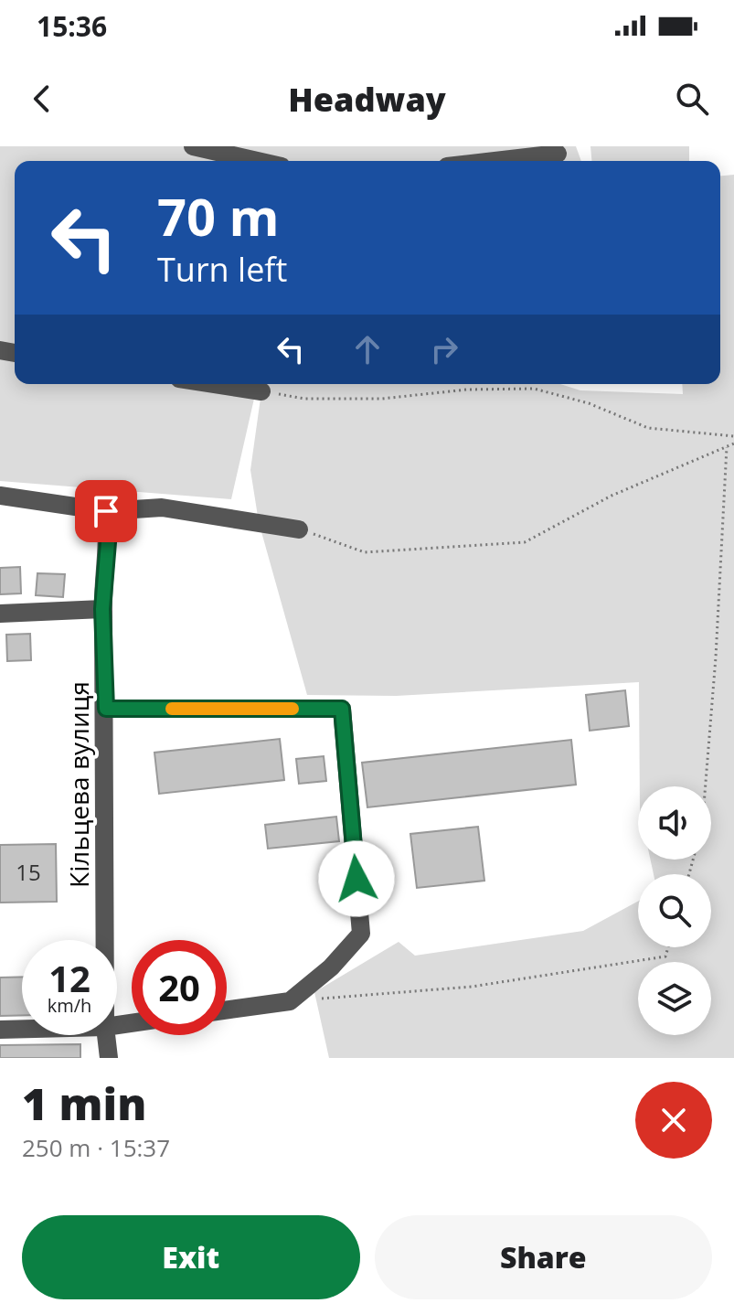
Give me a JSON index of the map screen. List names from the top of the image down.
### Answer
{
  "streets": {
    "street": ["Кільцева вулиця"]
  },
  "house_numbers": ["15"],
  "page": {
    "status": "15:36",
    "header": "Headway",
    "turn": ["70 m", "Turn left"],
    "speed": "12 km/h",
    "limit": "20",
    "heading": ["1 min", "250 m · 15:37"],
    "buttons": ["Exit", "Share"]
  }
}
